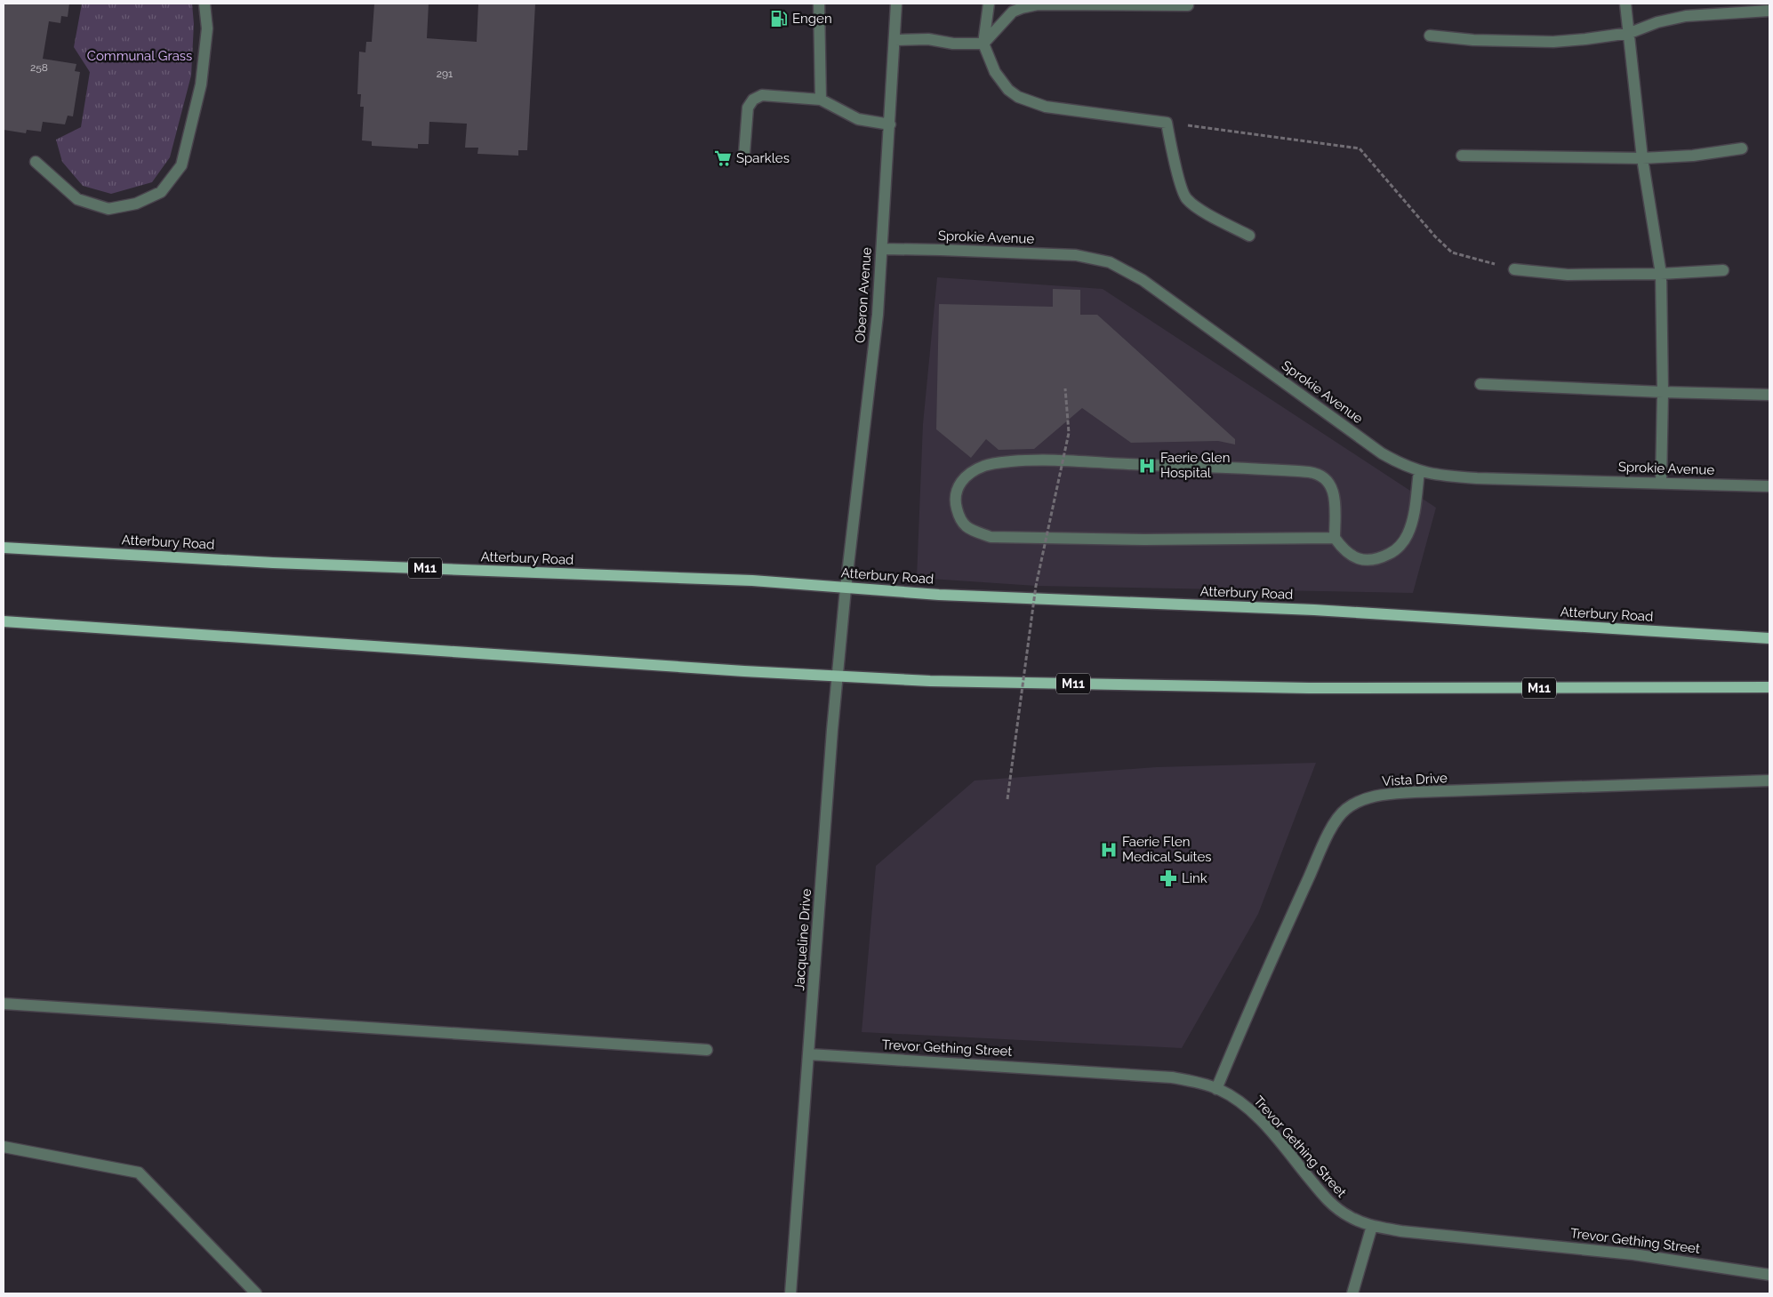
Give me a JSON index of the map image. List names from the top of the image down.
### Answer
{
  "streets": {
    "main road": ["Atterbury Road", "M11"],
    "street": [
      "Sprokie Avenue",
      "Oberon Avenue",
      "Vista Drive",
      "Jacqueline Drive",
      "Trevor Gething Street"
    ]
  },
  "crossings": [
    ["Sprokie Avenue", "Oberon Avenue"],
    ["Oberon Avenue", "Atterbury Road"],
    ["Oberon Avenue", "Jacqueline Drive"],
    ["Atterbury Road", "Jacqueline Drive"],
    ["M11", "Jacqueline Drive"],
    ["Vista Drive", "Trevor Gething Street"],
    ["Jacqueline Drive", "Trevor Gething Street"]
  ],
  "parks": ["Communal Grass"],
  "places": {
    "fuel station": ["Engen"],
    "supermarket": ["Sparkles"],
    "hospital": ["Faerie Glen Hospital", "Faerie Flen Medical Suites"],
    "pharmacy": ["Link"]
  },
  "house_numbers": ["258", "291"]
}
